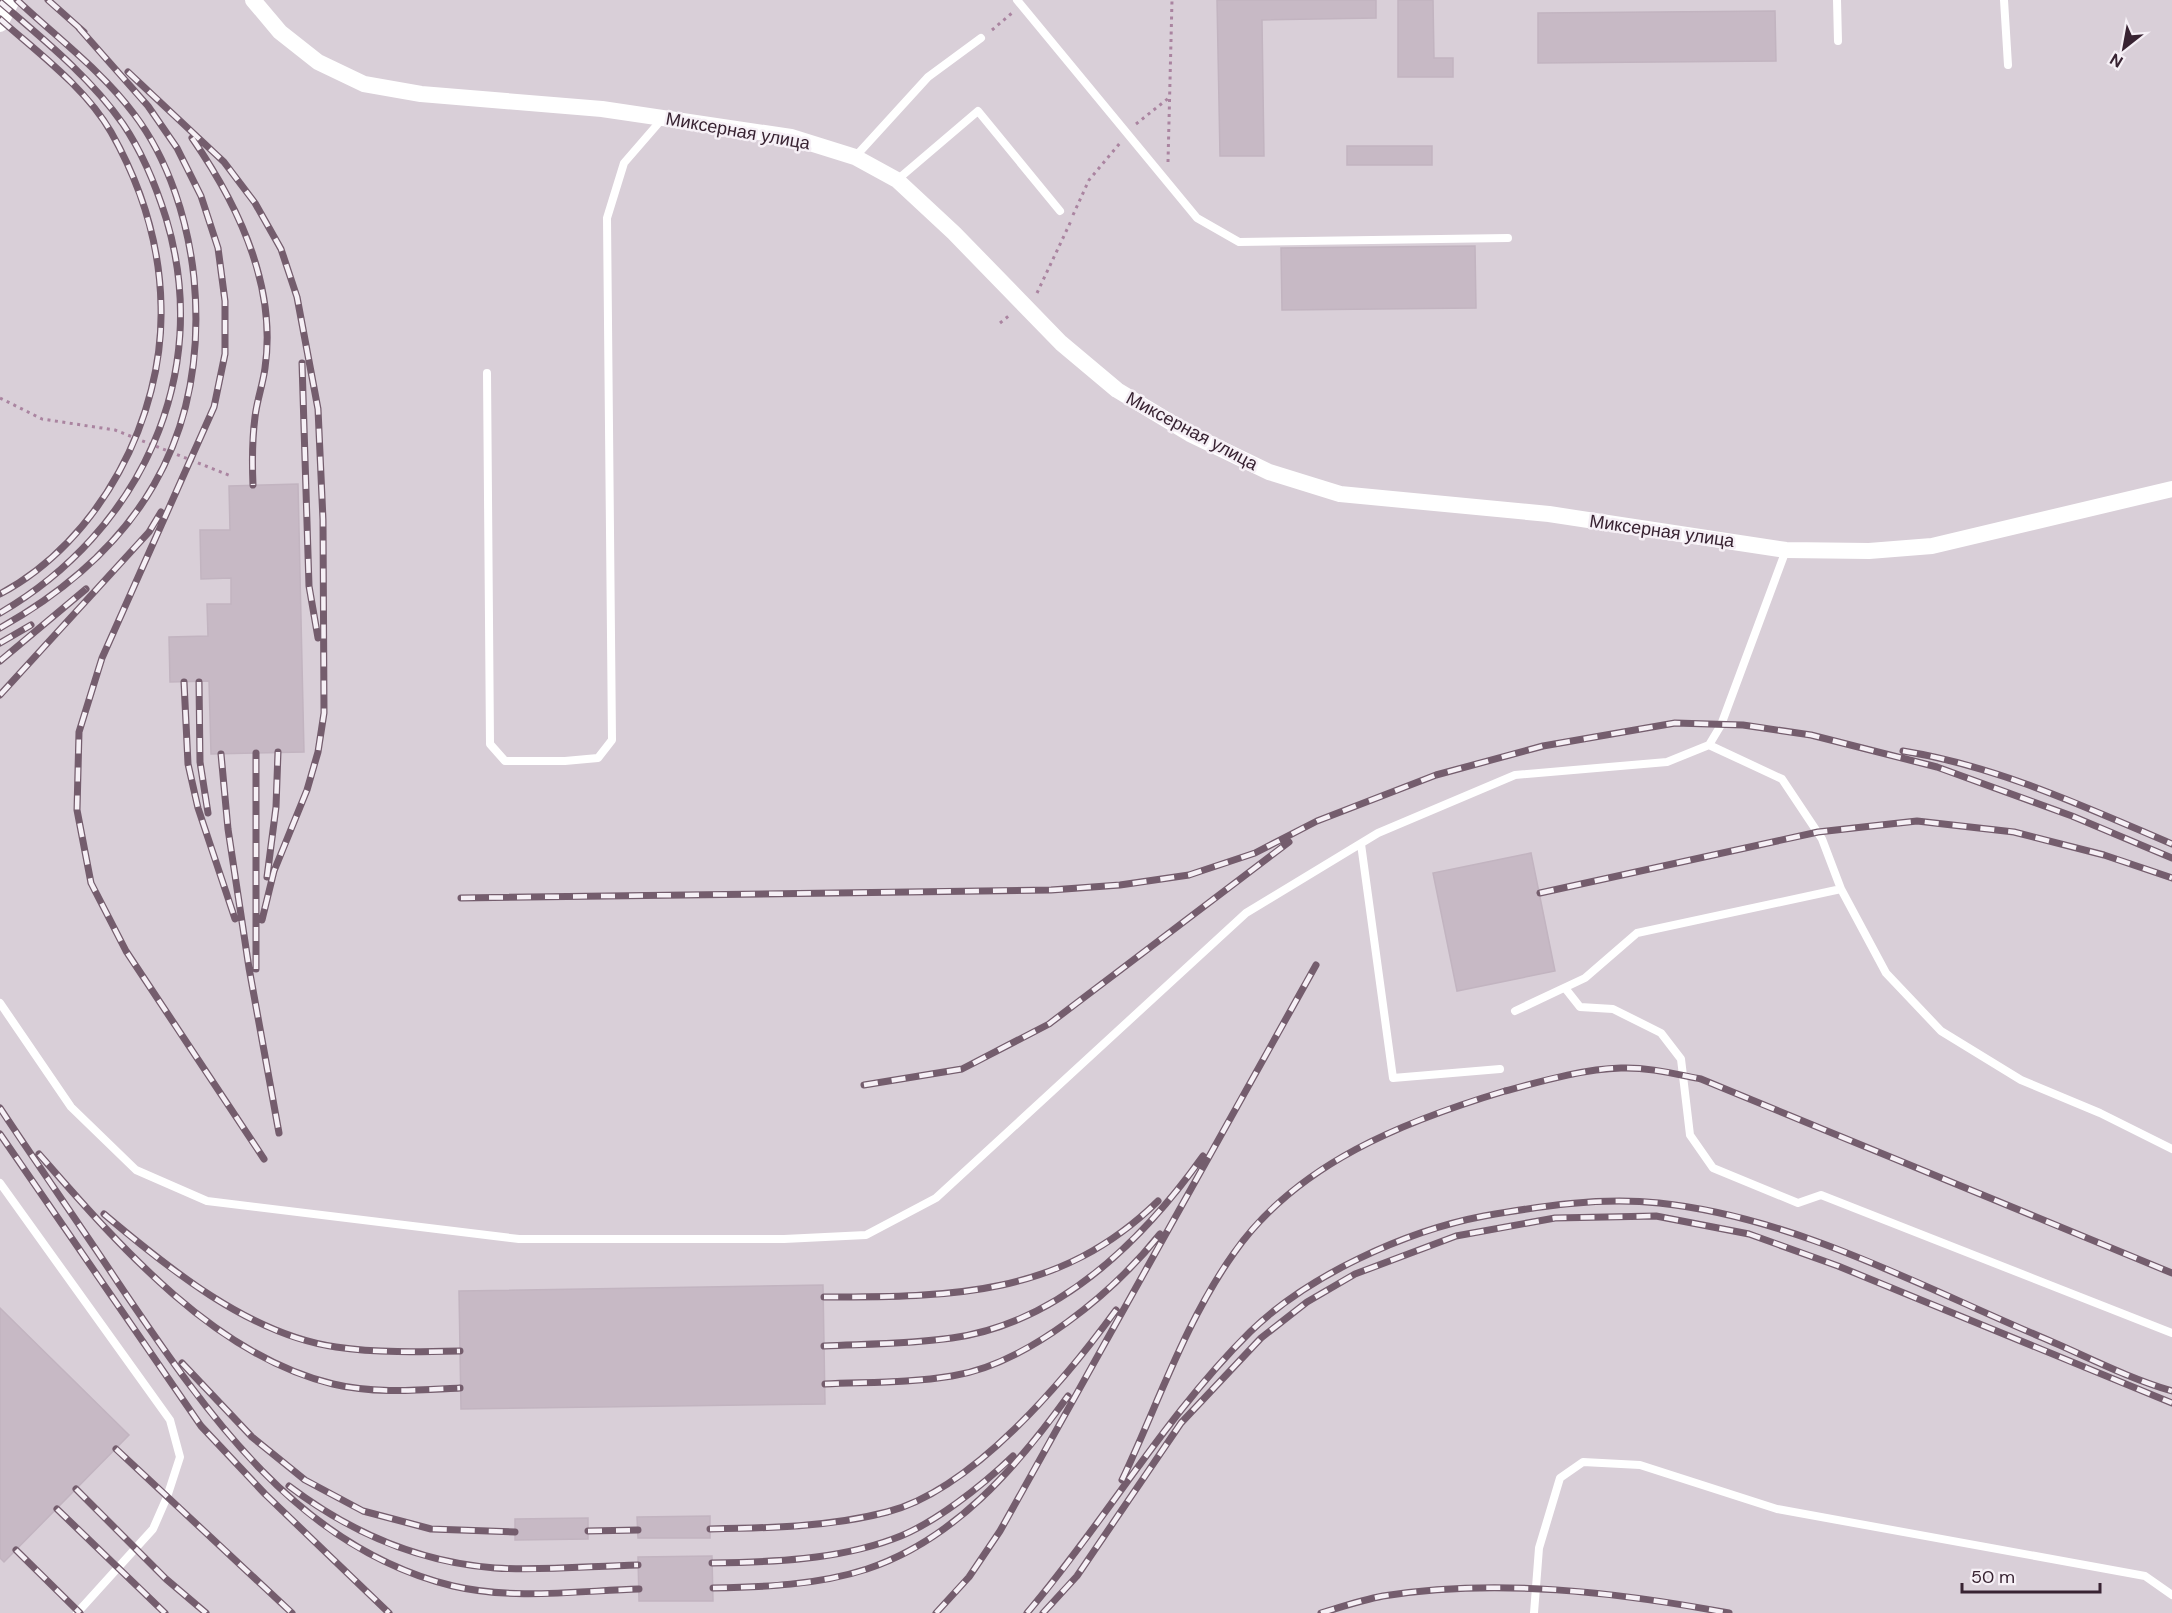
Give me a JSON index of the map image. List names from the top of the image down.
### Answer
{
  "streets": {
    "street": ["Миксерная улица"]
  },
  "scale_bar": "50 m",
  "north": "bottom left"
}
